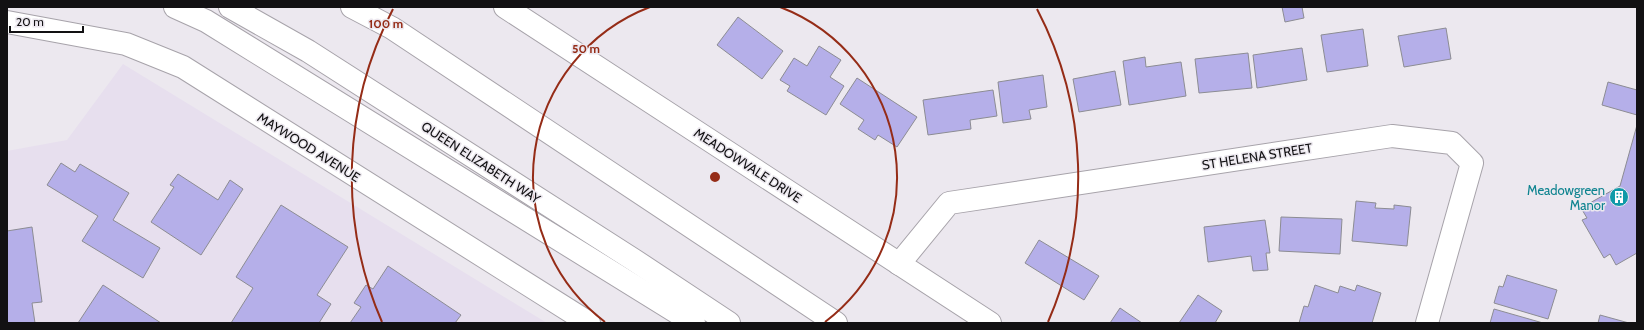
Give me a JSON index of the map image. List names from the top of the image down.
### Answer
{
  "streets": {
    "main road": [
      "MAYWOOD AVENUE",
      "ST HELENA STREET",
      "QUEEN ELIZABETH WAY",
      "MEADOWVALE DRIVE"
    ]
  },
  "crossings": [
    ["ST HELENA STREET", "MEADOWVALE DRIVE"]
  ],
  "places": {
    "building": ["Meadowgreen Manor"]
  },
  "scale_bar": "20 m",
  "rings": ["100 m", "50 m"]
}
